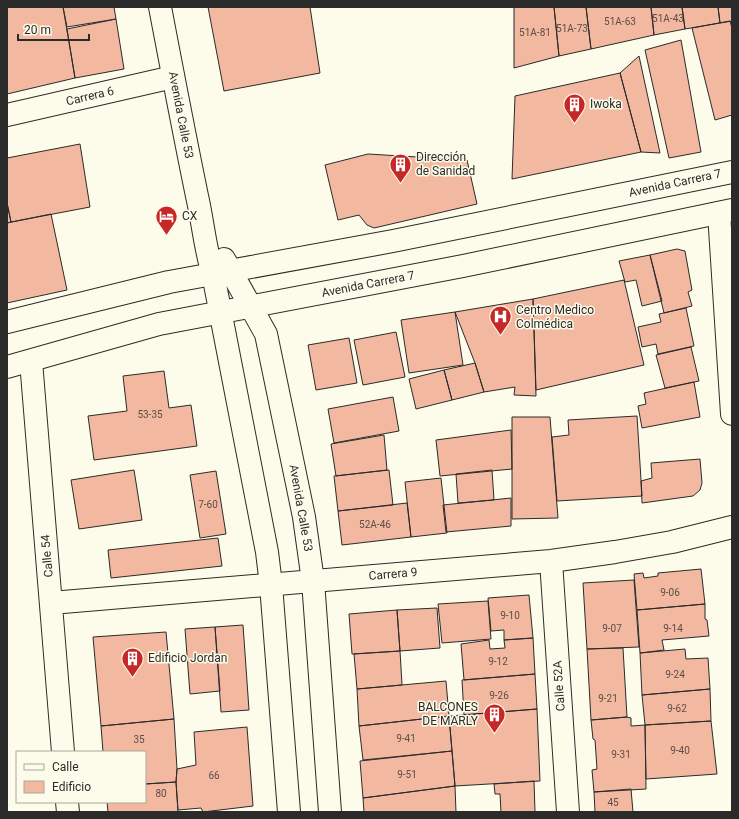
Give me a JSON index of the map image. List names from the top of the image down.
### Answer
{
  "streets": {
    "main road": [
      "Carrera 6",
      "Avenida Calle 53",
      "Avenida Carrera 7",
      "Calle 54",
      "Carrera 9",
      "Calle 52A"
    ]
  },
  "crossings": [
    ["Carrera 6", "Avenida Calle 53"],
    ["Avenida Calle 53", "Avenida Carrera 7"],
    ["Avenida Calle 53", "Carrera 9"],
    ["Avenida Carrera 7", "Calle 54"],
    ["Calle 54", "Carrera 9"],
    ["Carrera 9", "Calle 52A"]
  ],
  "places": {
    "building": [
      "Iwoka",
      "Dirección de Sanidad",
      "Edificio Jordan",
      "BALCONES DE MARLY"
    ],
    "hotel": ["CX"],
    "hospital": ["Centro Medico Colmédica"]
  },
  "house_numbers": [
    "51A-43",
    "51A-63",
    "51A-73",
    "51A-81",
    "53-35",
    "7-60",
    "52A-46",
    "9-06",
    "9-10",
    "9-07",
    "9-14",
    "9-12",
    "9-24",
    "9-26",
    "9-21",
    "9-62",
    "9-41",
    "35",
    "9-40",
    "9-31",
    "9-51",
    "66",
    "80",
    "45"
  ],
  "legend": ["Calle", "Edificio"],
  "scale_bar": "20 m"
}
